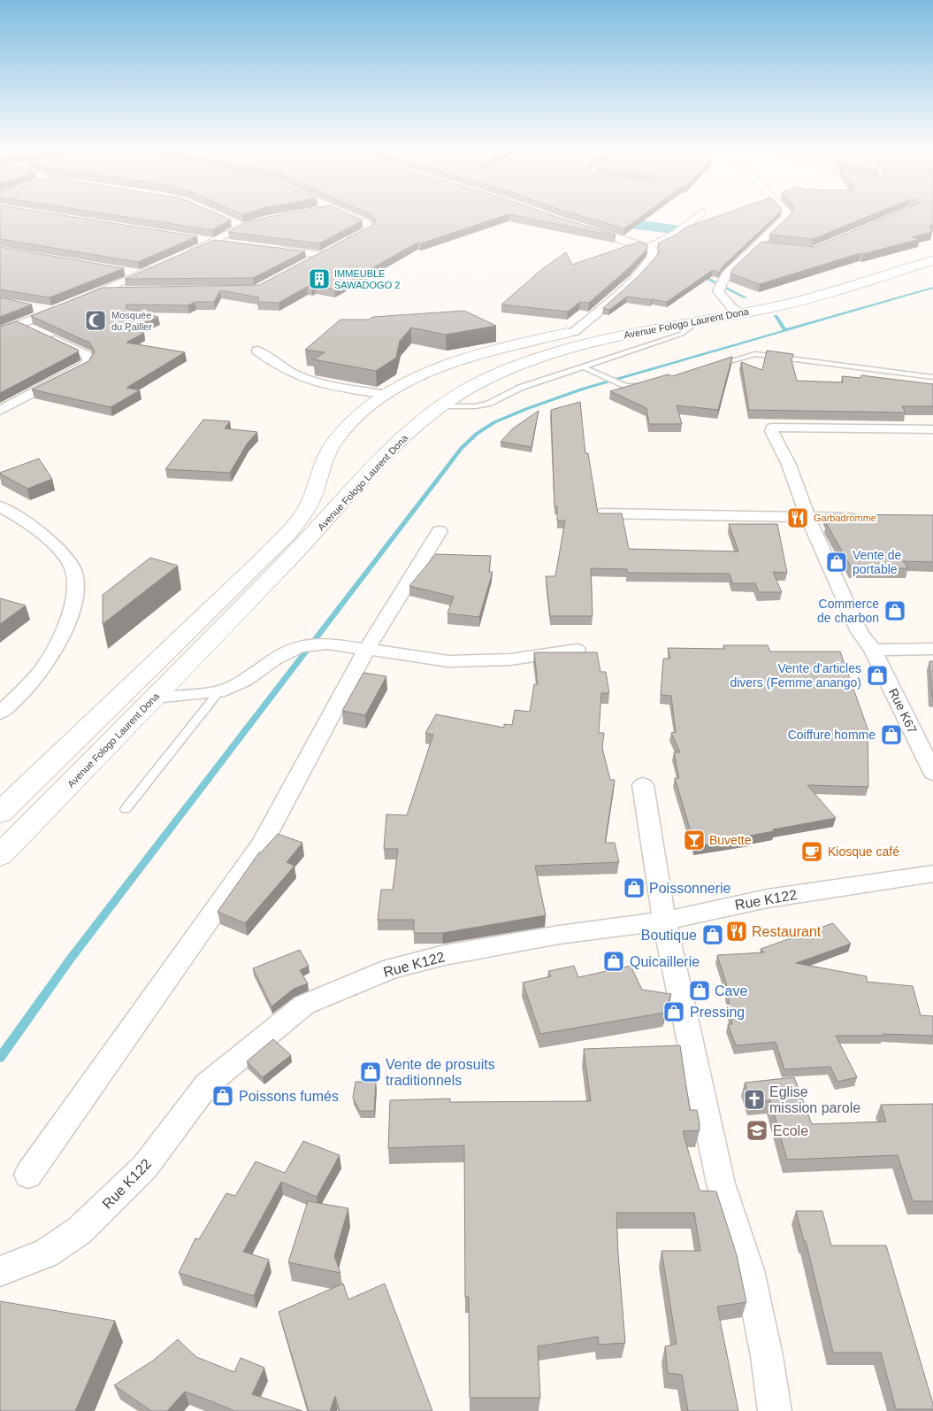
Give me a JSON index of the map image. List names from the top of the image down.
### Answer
{
  "streets": {
    "main road": ["Avenue Fologo Laurent Dona"],
    "street": ["Rue K67", "Rue K122"]
  },
  "places": {
    "building": ["IMMEUBLE SAWADOGO 2"],
    "mosque": ["Mosquée du Pailler"],
    "restaurant": ["Garbadromme", "Restaurant"],
    "shop": [
      "Vente de portable",
      "Commerce de charbon",
      "Vente d'articles divers (Femme anango)",
      "Coiffure homme",
      "Poissonnerie",
      "Boutique",
      "Quicaillerie",
      "Cave",
      "Pressing",
      "Vente de prosuits traditionnels",
      "Poissons fumés"
    ],
    "bar": ["Buvette"],
    "cafe": ["Kiosque café"],
    "church": ["Eglise mission parole"],
    "school or university": ["Ecole"]
  }
}
